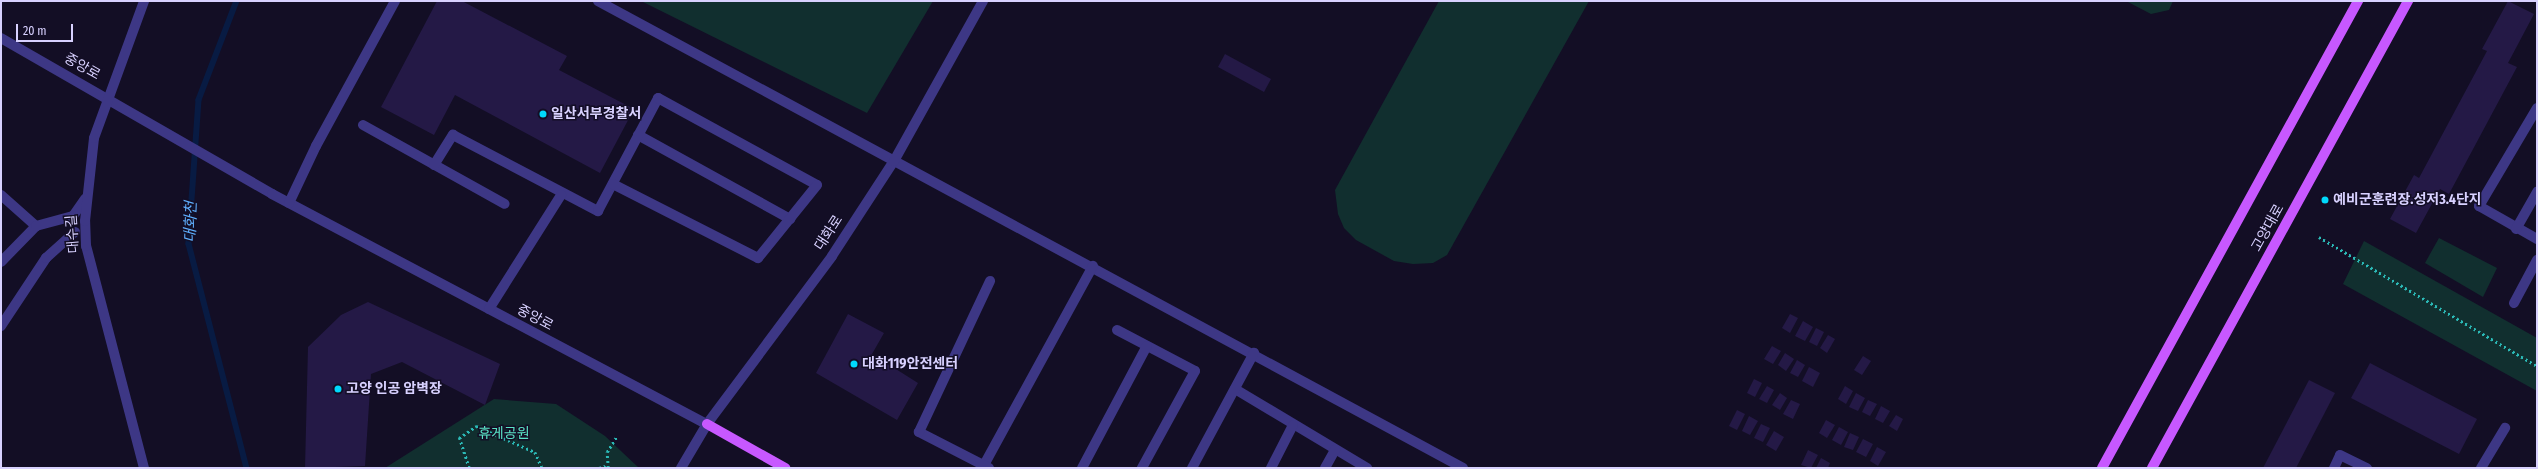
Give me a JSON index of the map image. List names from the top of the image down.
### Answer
{
  "streets": {
    "main road": ["중앙로", "고양대로"],
    "street": ["대화로", "대수길"]
  },
  "crossings": [
    ["중앙로", "대화로"],
    ["중앙로", "대수길"]
  ],
  "water": ["대화천"],
  "parks": ["휴게공원"],
  "places": [
    "일산서부경찰서",
    "예비군훈련장.성저3.4단지",
    "대화119안전센터",
    "고양 인공 암벽장"
  ],
  "scale_bar": "20 m"
}
